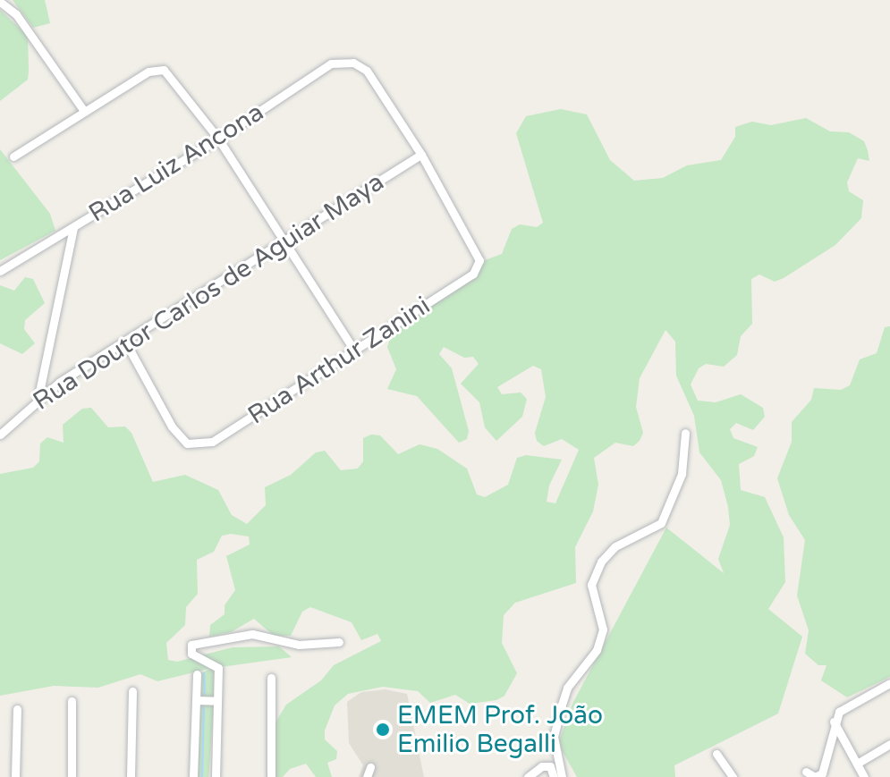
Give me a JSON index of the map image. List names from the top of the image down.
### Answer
{
  "streets": {
    "street": ["Rua Luiz Ancona", "Rua Doutor Carlos de Aguiar Maya", "Rua Arthur Zanini"]
  },
  "crossings": [
    ["Rua Luiz Ancona", "Rua Doutor Carlos de Aguiar Maya"],
    ["Rua Luiz Ancona", "Rua Arthur Zanini"],
    ["Rua Doutor Carlos de Aguiar Maya", "Rua Arthur Zanini"]
  ],
  "places": ["EMEM Prof. João Emilio Begalli"]
}
